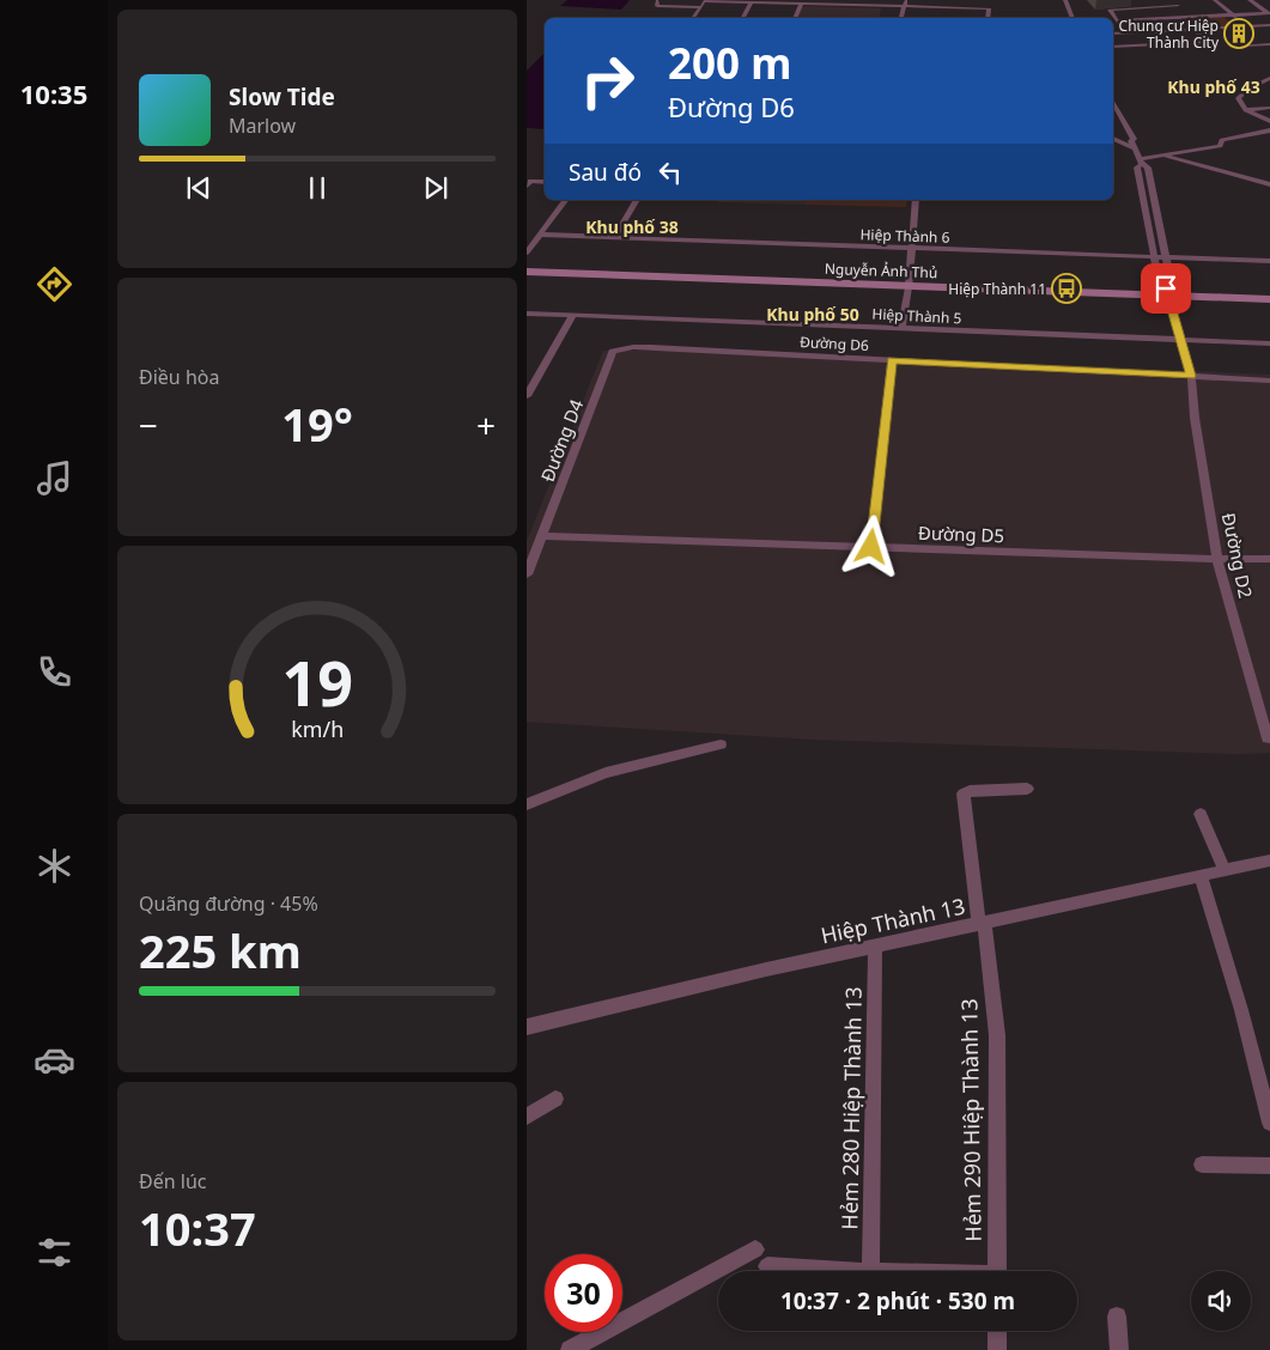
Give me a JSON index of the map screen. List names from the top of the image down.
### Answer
{
  "streets": {
    "main road": ["Nguyễn Ảnh Thủ"],
    "street": [
      "Hiệp Thành 6",
      "Hiệp Thành 5",
      "Đường D6",
      "Đường D4",
      "Đường D5",
      "Đường D2",
      "Hiệp Thành 13",
      "Hẻm 280 Hiệp Thành 13",
      "Hẻm 290 Hiệp Thành 13"
    ]
  },
  "crossings": [
    ["Nguyễn Ảnh Thủ", "Đường D2"],
    ["Hiệp Thành 5", "Đường D2"],
    ["Đường D6", "Đường D4"],
    ["Đường D6", "Đường D2"],
    ["Đường D4", "Đường D5"],
    ["Đường D5", "Đường D2"],
    ["Hiệp Thành 13", "Hẻm 280 Hiệp Thành 13"],
    ["Hiệp Thành 13", "Hẻm 290 Hiệp Thành 13"]
  ],
  "districts": ["Khu phố 43", "Khu phố 38", "Khu phố 50"],
  "places": {
    "building": ["Chung cư Hiệp Thành City"],
    "bus stop": ["Hiệp Thành 11"]
  },
  "page": {
    "tabs": "10:35",
    "turn": ["200 m", "Đường D6"],
    "song": ["Slow Tide", "Marlow"],
    "then": "Sau đó",
    "tile": [
      "Điều hòa",
      ["Quãng đường · 45%", "225 km"],
      ["Đến lúc", "10:37"]
    ],
    "heat": ["−", "19°", "+"],
    "limit": "30",
    "trip": "10:37 · 2 phút · 530 m",
    "gauge": ["19", "km/h"]
  }
}
